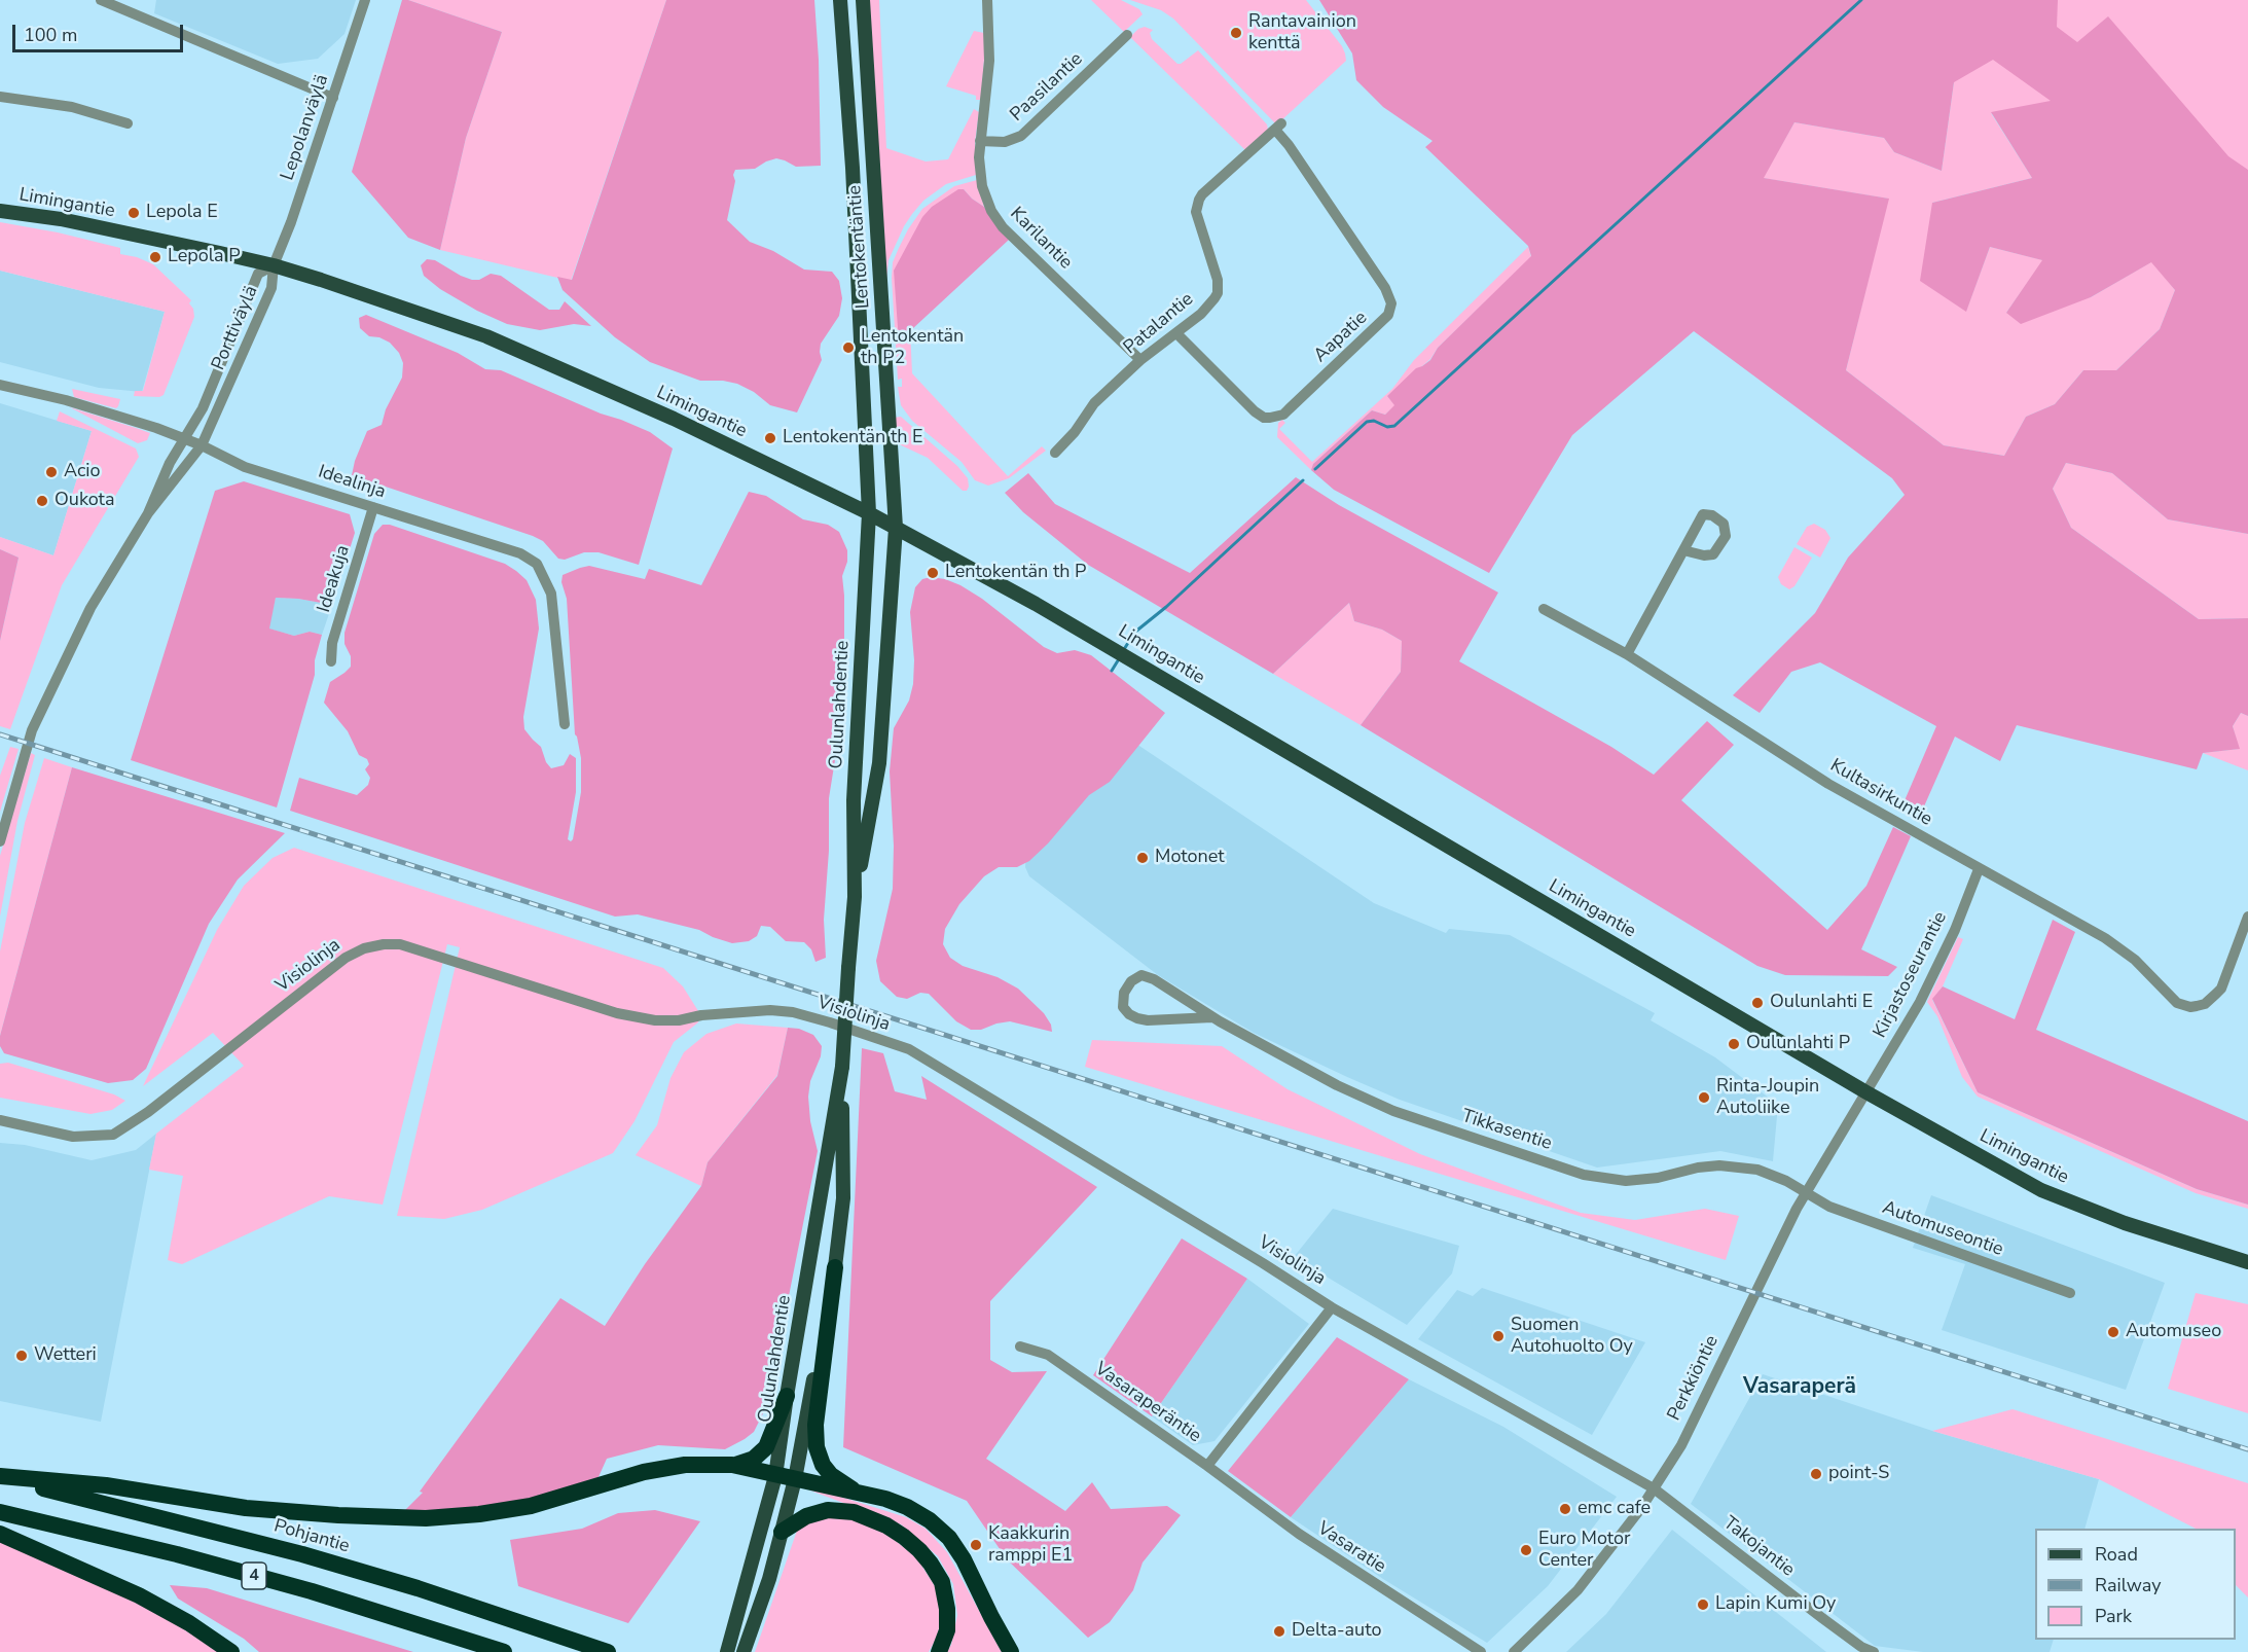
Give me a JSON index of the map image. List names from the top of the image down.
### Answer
{
  "streets": {
    "highway": ["Pohjantie", "4"],
    "main road": ["Limingantie", "Lentokentäntie", "Oulunlahdentie"],
    "street": [
      "Paasilantie",
      "Lepolanväylä",
      "Karilantie",
      "Patalantie",
      "Porttiväylä",
      "Aapatie",
      "Idealinja",
      "Ideakuja",
      "Kultasirkuntie",
      "Visiolinja",
      "Kirjastoseurantie",
      "Tikkasentie",
      "Automuseontie",
      "Perkkiöntie",
      "Vasaraperäntie",
      "Takojantie",
      "Vasaratie"
    ]
  },
  "crossings": [
    ["Paasilantie", "Karilantie"],
    ["Lepolanväylä", "Limingantie"],
    ["Lepolanväylä", "Porttiväylä"],
    ["Limingantie", "Lentokentäntie"],
    ["Limingantie", "Porttiväylä"],
    ["Limingantie", "Oulunlahdentie"],
    ["Limingantie", "Kirjastoseurantie"],
    ["Limingantie", "Perkkiöntie"],
    ["Karilantie", "Patalantie"],
    ["Lentokentäntie", "Oulunlahdentie"],
    ["Patalantie", "Aapatie"],
    ["Porttiväylä", "Idealinja"],
    ["Idealinja", "Ideakuja"],
    ["Kultasirkuntie", "Kirjastoseurantie"],
    ["Visiolinja", "Perkkiöntie"],
    ["Visiolinja", "Vasaraperäntie"],
    ["Visiolinja", "Takojantie"],
    ["Kirjastoseurantie", "Perkkiöntie"],
    ["Tikkasentie", "Automuseontie"],
    ["Tikkasentie", "Perkkiöntie"],
    ["Automuseontie", "Perkkiöntie"],
    ["Perkkiöntie", "Takojantie"],
    ["Vasaraperäntie", "Vasaratie"]
  ],
  "districts": ["Vasaraperä"],
  "places": [
    "Rantavainion kenttä",
    "Lepola E",
    "Lepola P",
    "Lentokentän th P2",
    "Lentokentän th E",
    "Acio",
    "Oukota",
    "Lentokentän th P",
    "Motonet",
    "Oulunlahti E",
    "Oulunlahti P",
    "Rinta-Joupin Autoliike",
    "Automuseo",
    "Suomen Autohuolto Oy",
    "Wetteri",
    "point-S",
    "emc cafe",
    "Kaakkurin ramppi E1",
    "Euro Motor Center",
    "Lapin Kumi Oy",
    "Delta-auto"
  ],
  "legend": ["Road", "Railway", "Park"],
  "scale_bar": "100 m"
}
